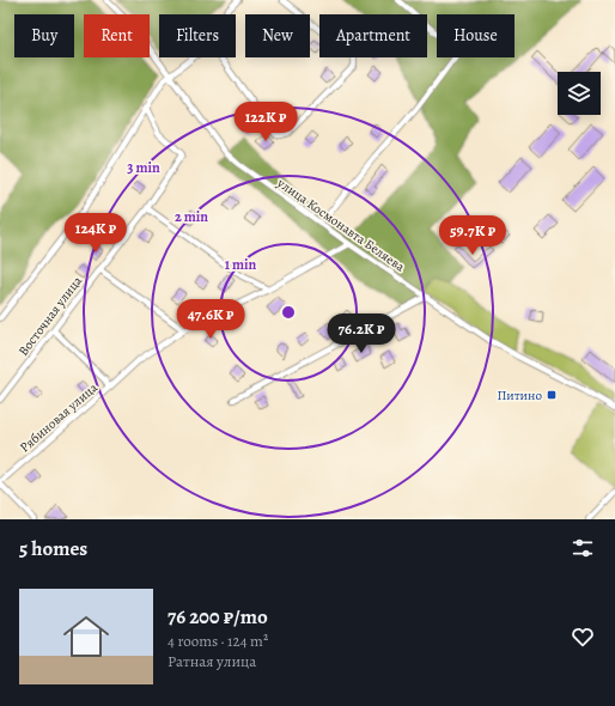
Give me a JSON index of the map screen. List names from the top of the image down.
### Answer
{
  "streets": {
    "street": ["улица Космонавта Беляева", "Восточная улица", "Рябиновая улица"]
  },
  "crossings": [
    ["улица Космонавта Беляева", "Рябиновая улица"]
  ],
  "places": {
    "transit": ["Питино"]
  },
  "page": {
    "chip": [
      "Buy",
      "Rent",
      "Filters",
      "New",
      "Apartment",
      "House"
    ],
    "price": [
      "122K ₽",
      "124K ₽",
      "59.7K ₽",
      "47.6K ₽",
      "76.2K ₽"
    ],
    "heading": "5 homes",
    "list": [
      {
        "name": "76 200 ₽/mo",
        "note": "4 rooms · 124 m² · Ратная улица"
      }
    ]
  },
  "rings": ["3 min", "2 min", "1 min"]
}
